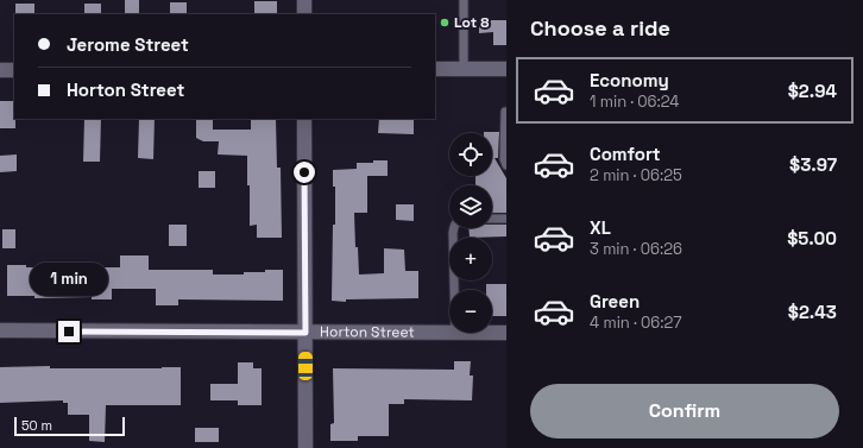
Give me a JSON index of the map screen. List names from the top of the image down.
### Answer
{
  "streets": {
    "street": ["Horton Street"]
  },
  "places": ["Lot 8"],
  "scale_bar": "50 m",
  "page": {
    "heading": "Choose a ride",
    "banner": ["Jerome Street", "Horton Street"],
    "list": [
      {
        "name": "Economy",
        "note": "1 min · 06:24",
        "value": "$2.94"
      },
      {
        "name": "Comfort",
        "note": "2 min · 06:25",
        "value": "$3.97"
      },
      {
        "name": "XL",
        "note": "3 min · 06:26",
        "value": "$5.00"
      },
      {
        "name": "Green",
        "note": "4 min · 06:27",
        "value": "$2.43"
      }
    ],
    "map_buttons": ["+", "−"],
    "bubble": "1 min",
    "buttons": "Confirm",
    "scale": "50 m"
  }
}
